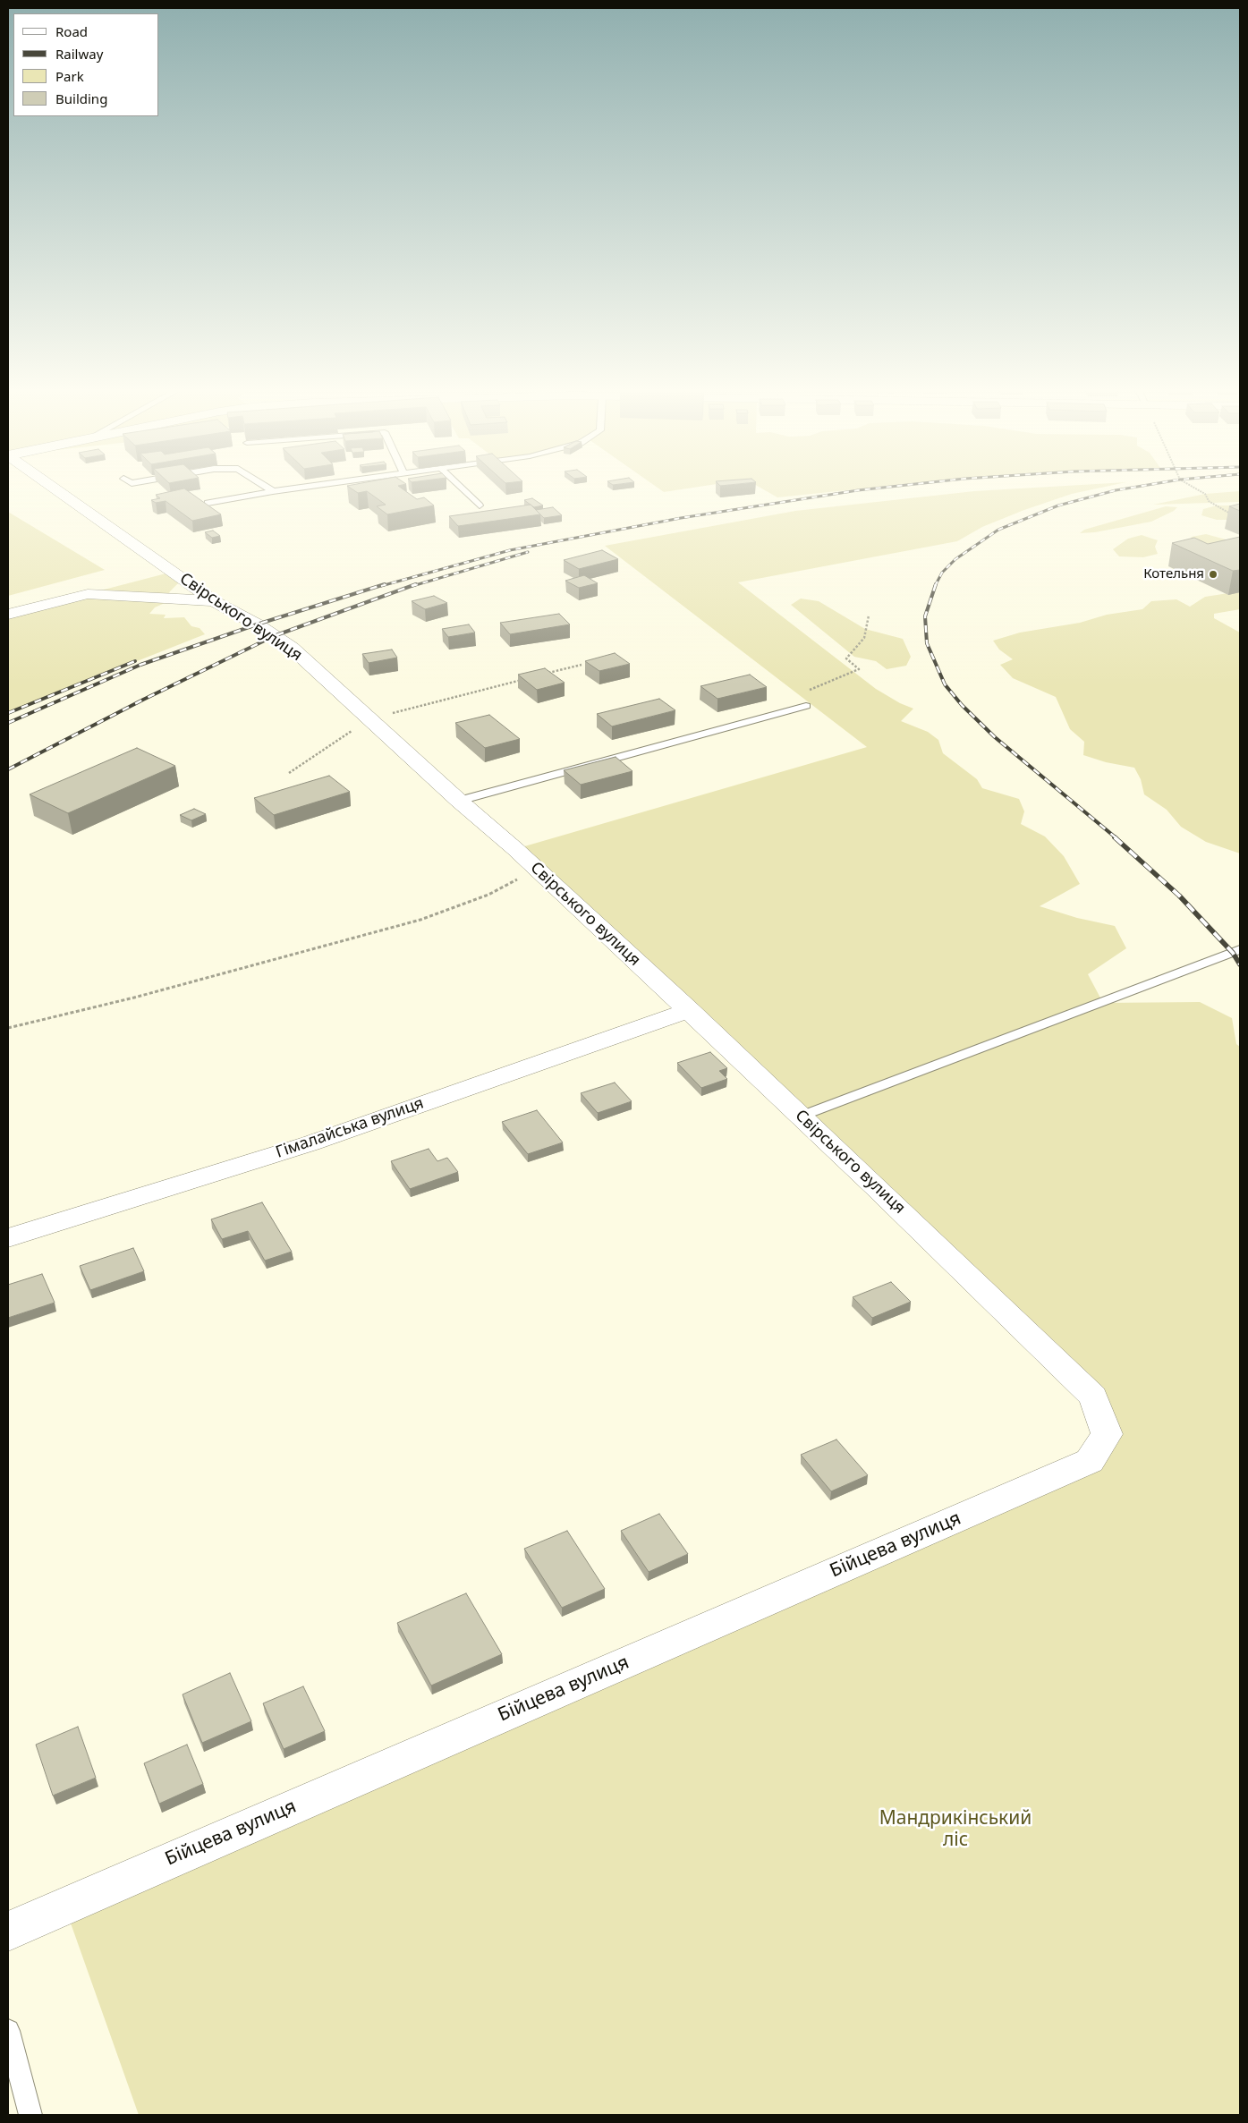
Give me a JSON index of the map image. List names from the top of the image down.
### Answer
{
  "streets": {
    "street": ["Свірського вулиця", "Гімалайська вулиця", "Бійцева вулиця"]
  },
  "crossings": [
    ["Свірського вулиця", "Гімалайська вулиця"],
    ["Свірського вулиця", "Бійцева вулиця"]
  ],
  "parks": ["Мандрикінський ліс"],
  "places": ["Котельня"],
  "legend": [
    "Road",
    "Railway",
    "Park",
    "Building"
  ]
}
